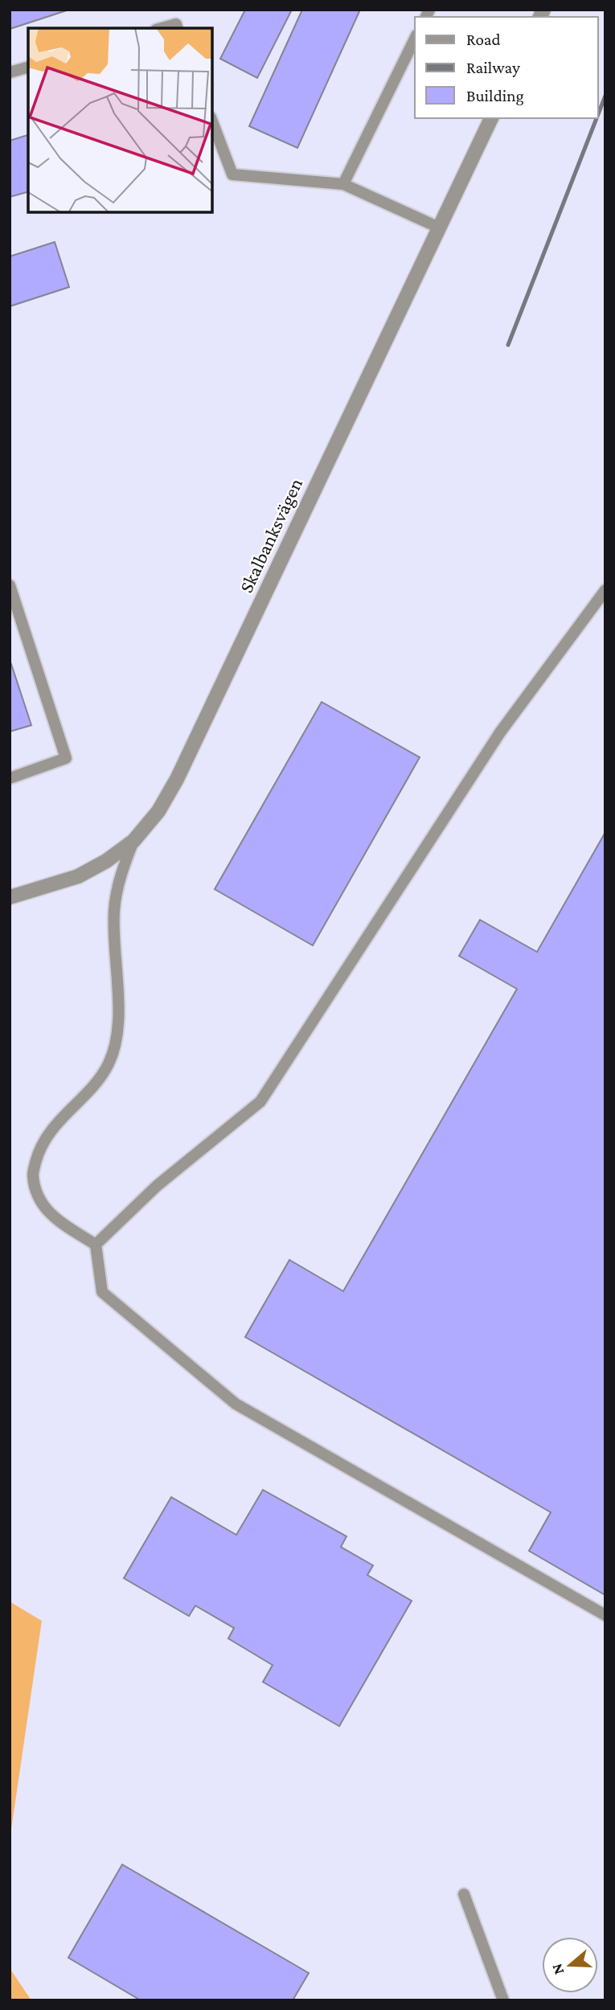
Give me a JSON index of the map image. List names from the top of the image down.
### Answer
{
  "streets": {
    "street": ["Skalbanksvägen"]
  },
  "legend": ["Road", "Railway", "Building"],
  "north": "left"
}
